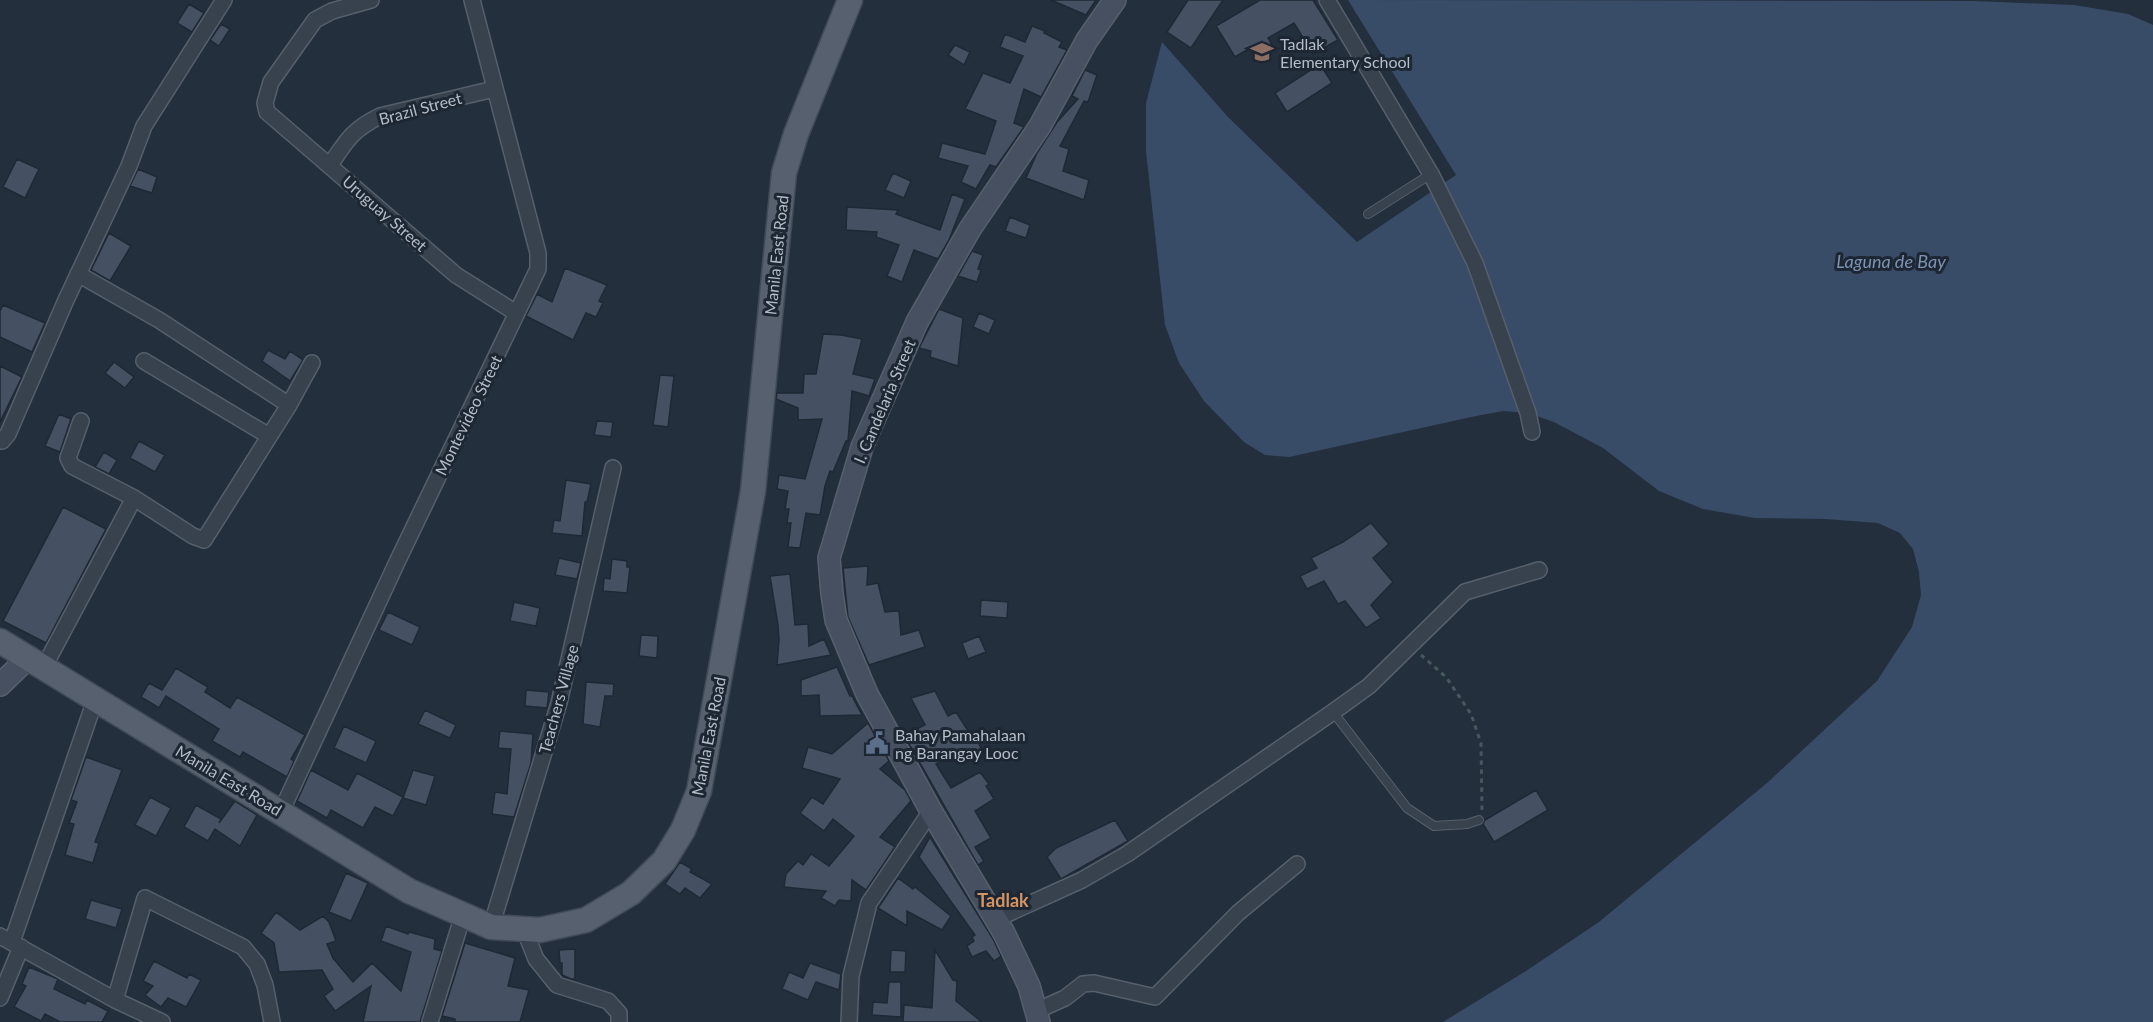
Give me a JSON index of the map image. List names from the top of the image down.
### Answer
{
  "streets": {
    "main road": ["Manila East Road"],
    "street": [
      "Brazil Street",
      "Uruguay Street",
      "I. Candelaria Street",
      "Montevideo Street",
      "Teachers Village"
    ]
  },
  "crossings": [
    ["Brazil Street", "Uruguay Street"],
    ["Brazil Street", "Montevideo Street"],
    ["Uruguay Street", "Montevideo Street"],
    ["Manila East Road", "Montevideo Street"],
    ["Manila East Road", "Teachers Village"]
  ],
  "districts": ["Tadlak"],
  "water": ["Laguna de Bay"],
  "places": {
    "school or university": ["Tadlak Elementary School"],
    "public building": ["Bahay Pamahalaan ng Barangay Looc"]
  }
}
